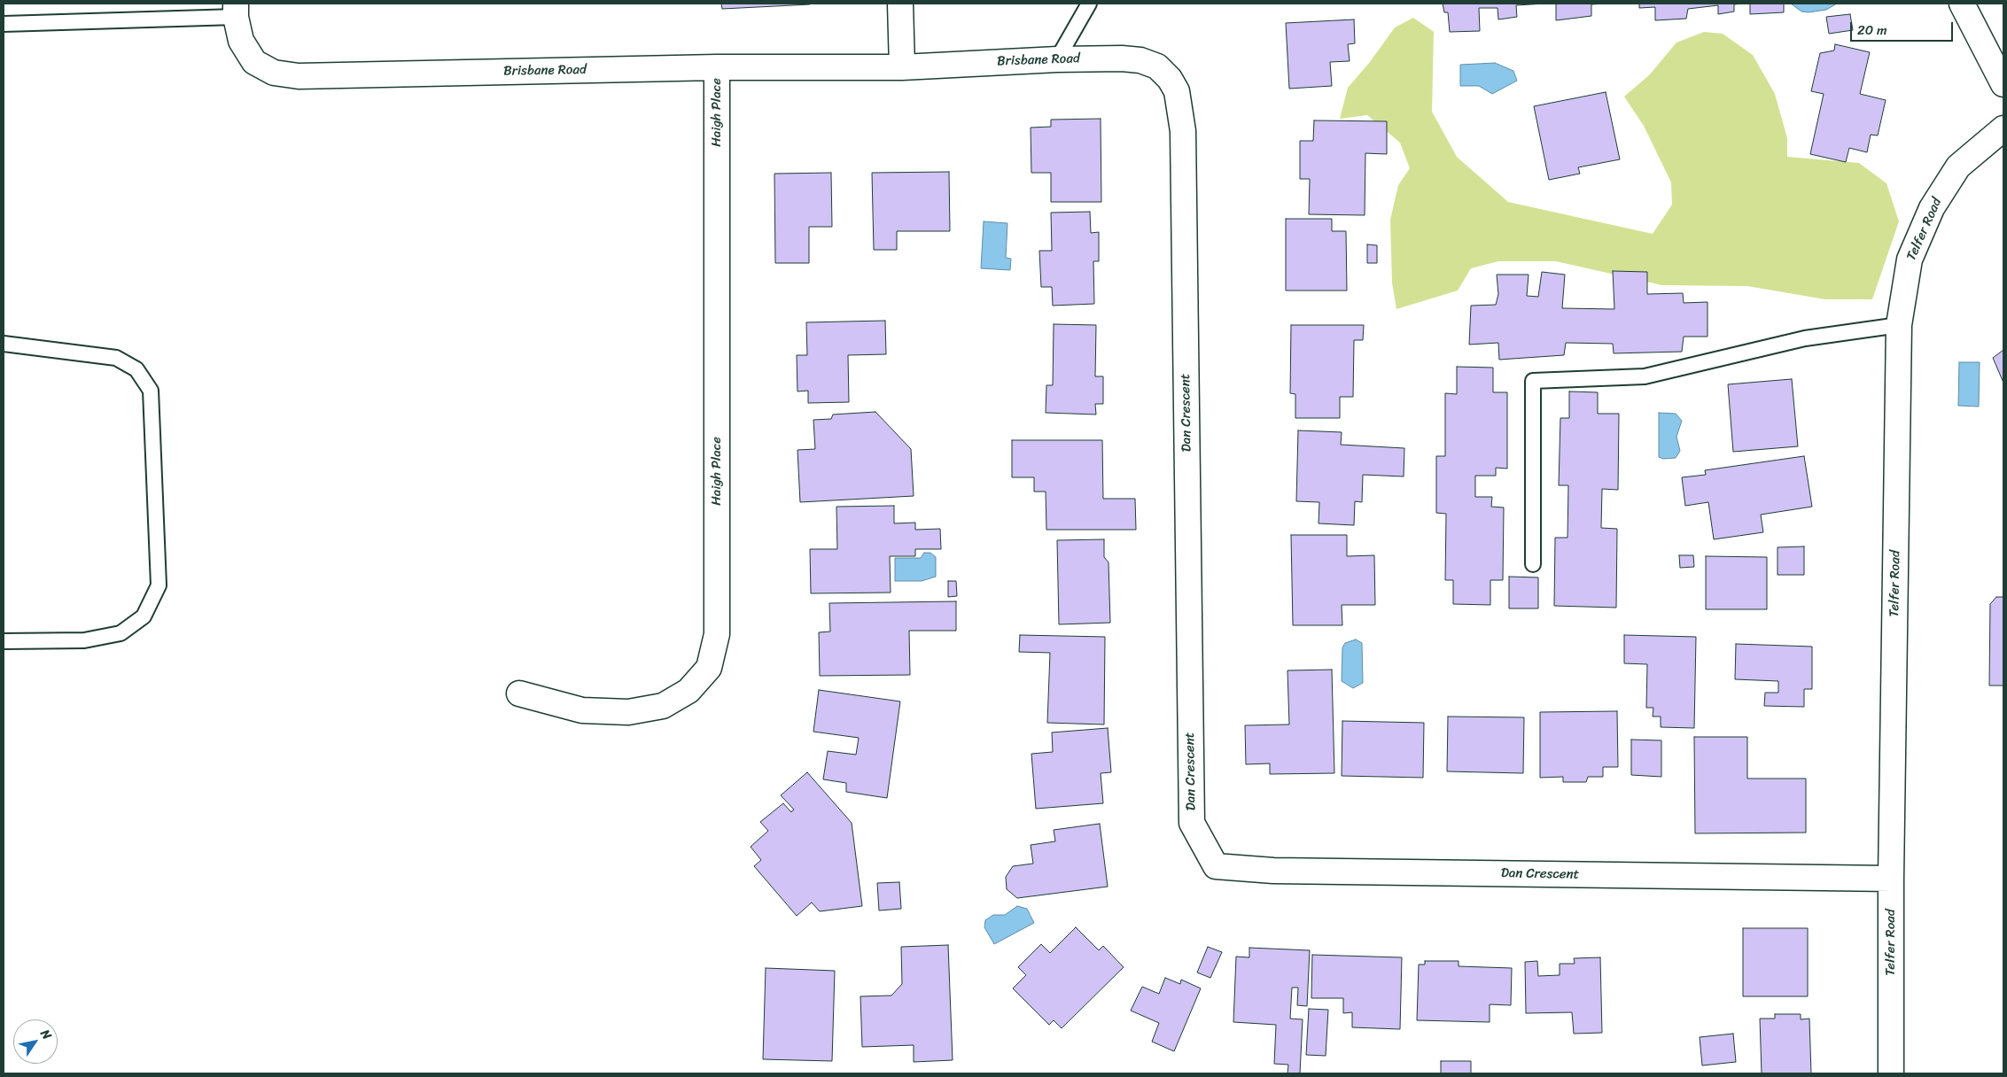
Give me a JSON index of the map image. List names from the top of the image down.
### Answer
{
  "streets": {
    "street": [
      "Brisbane Road",
      "Haigh Place",
      "Telfer Road",
      "Dan Crescent"
    ]
  },
  "crossings": [
    ["Brisbane Road", "Haigh Place"],
    ["Brisbane Road", "Dan Crescent"],
    ["Telfer Road", "Dan Crescent"]
  ],
  "scale_bar": "20 m",
  "north": "top right"
}
